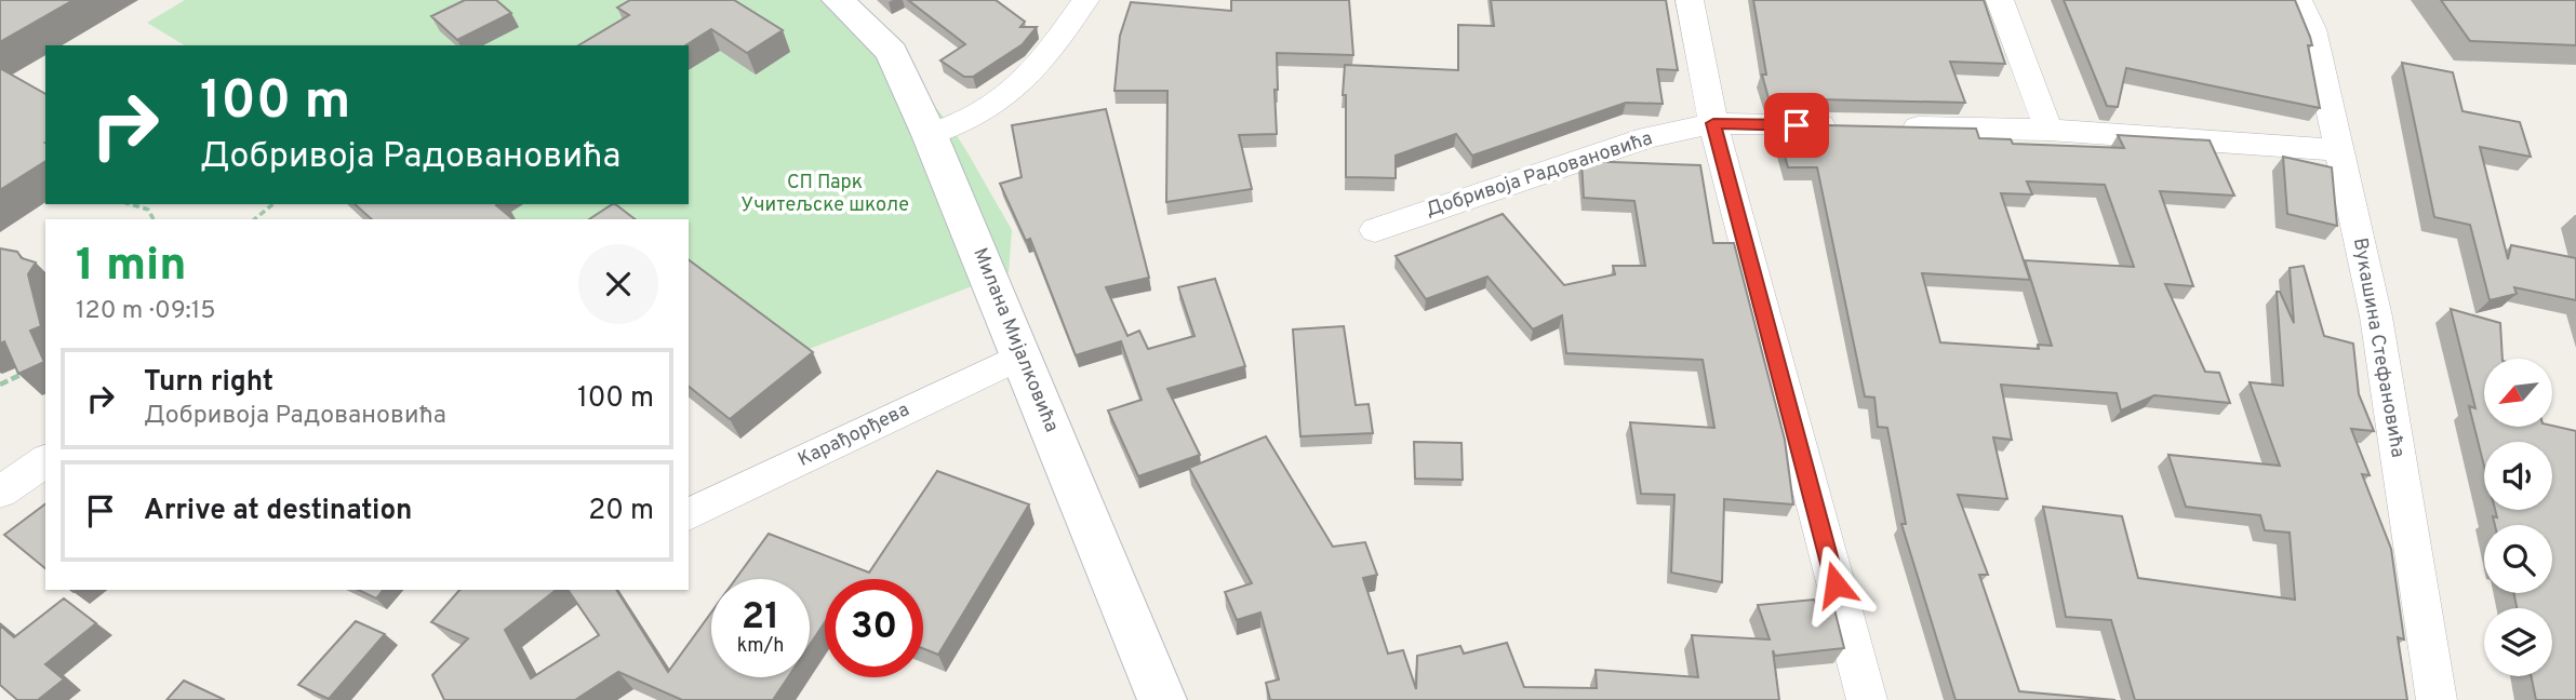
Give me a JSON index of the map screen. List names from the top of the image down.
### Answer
{
  "streets": {
    "street": [
      "Добривоја Радовановића",
      "Милана Мијалковића",
      "Вукашина Стефановића",
      "Карађорђева"
    ]
  },
  "crossings": [
    ["Милана Мијалковића", "Карађорђева"]
  ],
  "parks": ["СП Парк Учитељске школе"],
  "north": "bottom left",
  "page": {
    "turn": ["100 m", "Добривоја Радовановића"],
    "heading": ["1 min", "120 m · 09:15"],
    "list": [
      {
        "name": "Turn right",
        "note": "Добривоја Радовановића",
        "value": "100 m"
      },
      {
        "name": "Arrive at destination",
        "value": "20 m"
      }
    ],
    "speed": "21 km/h",
    "limit": "30"
  }
}
